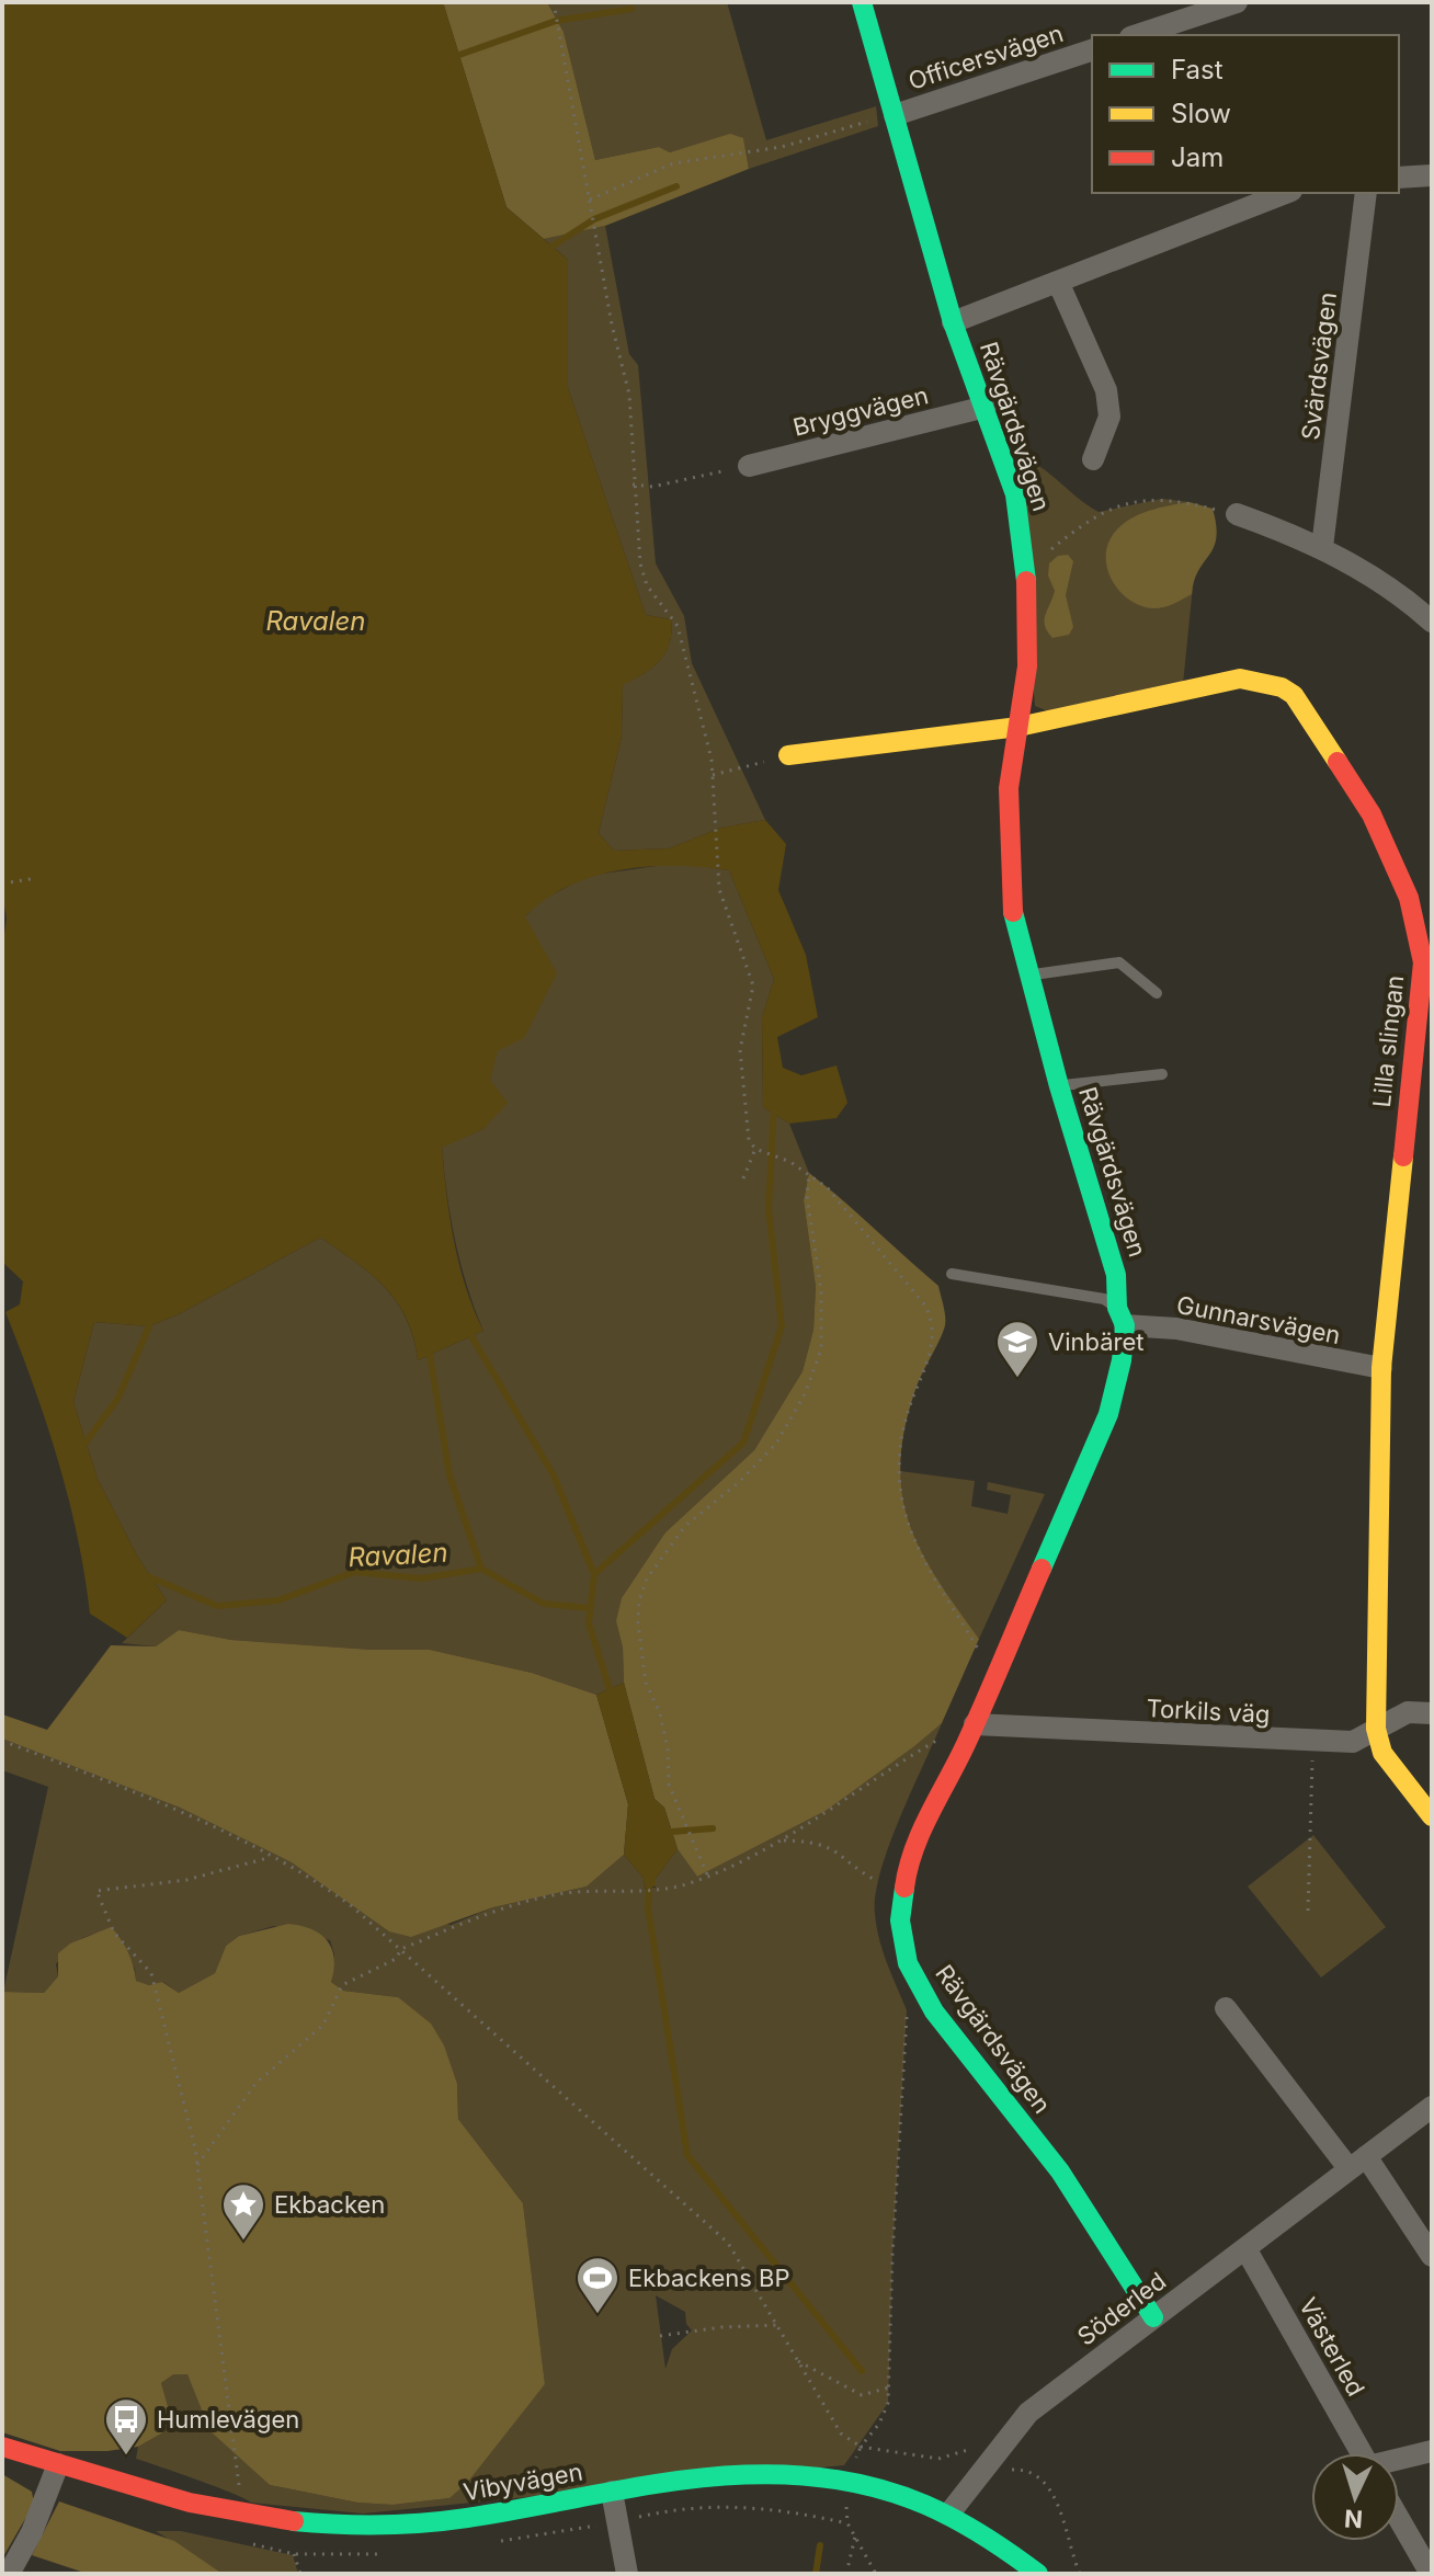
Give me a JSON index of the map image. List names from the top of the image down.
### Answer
{
  "streets": {
    "street": [
      "Officersvägen",
      "Svärdsvägen",
      "Bryggvägen",
      "Rävgärdsvägen",
      "Lilla slingan",
      "Gunnarsvägen",
      "Torkils väg",
      "Söderled",
      "Västerled",
      "Vibyvägen"
    ]
  },
  "crossings": [
    ["Officersvägen", "Rävgärdsvägen"],
    ["Bryggvägen", "Rävgärdsvägen"],
    ["Rävgärdsvägen", "Lilla slingan"],
    ["Rävgärdsvägen", "Gunnarsvägen"],
    ["Rävgärdsvägen", "Torkils väg"],
    ["Rävgärdsvägen", "Söderled"],
    ["Lilla slingan", "Gunnarsvägen"],
    ["Lilla slingan", "Torkils väg"],
    ["Söderled", "Västerled"],
    ["Söderled", "Vibyvägen"]
  ],
  "water": ["Ravalen"],
  "places": {
    "school or university": ["Vinbäret"],
    "place": ["Ekbacken"],
    "sports": ["Ekbackens BP"],
    "bus stop": ["Humlevägen"]
  },
  "legend": ["Fast", "Slow", "Jam"],
  "north": "bottom"
}
